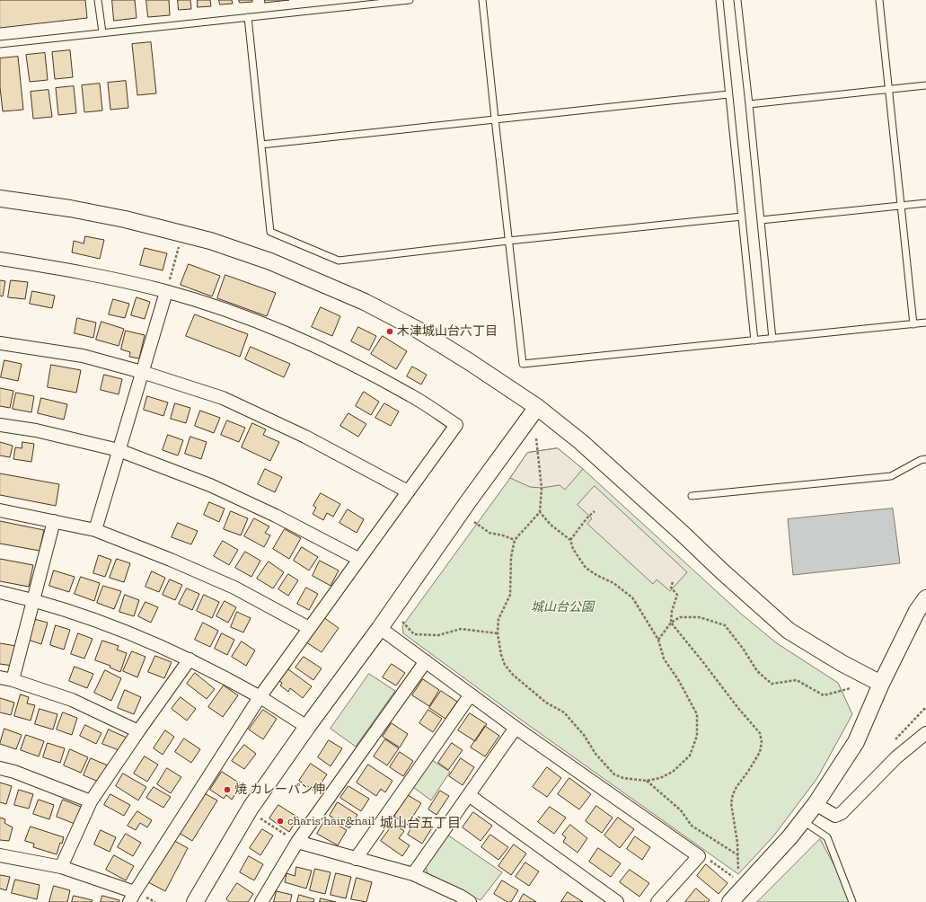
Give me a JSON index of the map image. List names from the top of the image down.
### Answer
{
  "districts": ["城山台五丁目"],
  "parks": ["城山台公園"],
  "places": ["木津城山台六丁目", "焼 カレーパン伸", "charis hair&nail"]
}
